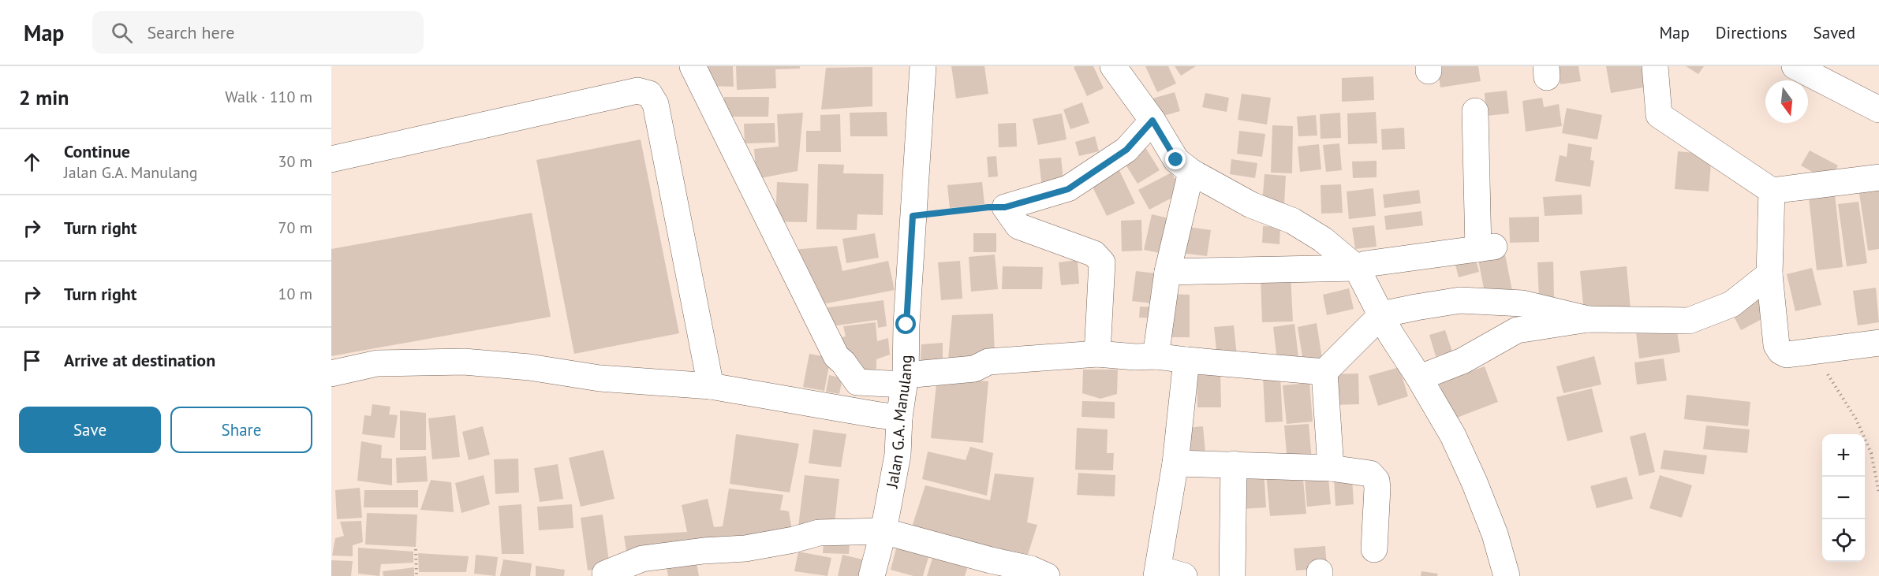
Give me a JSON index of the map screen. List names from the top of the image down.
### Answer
{
  "streets": {
    "street": ["Jalan G.A. Manulang"]
  },
  "north": "bottom",
  "page": {
    "header": "Map",
    "search": "Search here",
    "nav": ["Map", "Directions", "Saved"],
    "heading": ["2 min", "Walk · 110 m"],
    "list": [
      ["Continue", "Jalan G.A. Manulang", "30 m"],
      ["Turn right", "70 m"],
      ["Turn right", "10 m"],
      "Arrive at destination"
    ],
    "buttons": ["Save", "Share"],
    "map_buttons": ["+", "−"]
  }
}
